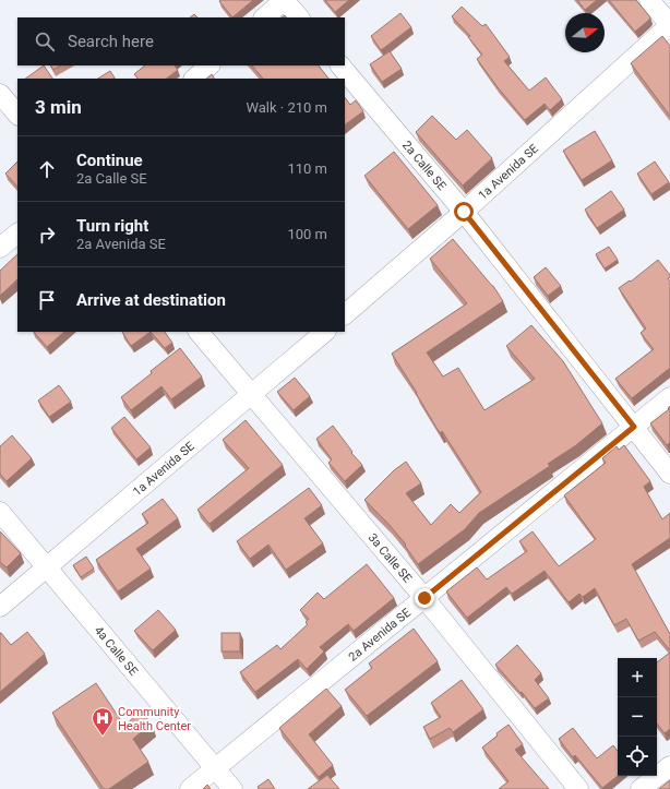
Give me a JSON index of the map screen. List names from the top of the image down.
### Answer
{
  "streets": {
    "street": [
      "2a Calle SE",
      "1a Avenida SE",
      "3a Calle SE",
      "2a Avenida SE",
      "4a Calle SE"
    ]
  },
  "crossings": [
    ["2a Calle SE", "1a Avenida SE"],
    ["2a Calle SE", "2a Avenida SE"],
    ["1a Avenida SE", "3a Calle SE"],
    ["1a Avenida SE", "4a Calle SE"],
    ["3a Calle SE", "2a Avenida SE"],
    ["2a Avenida SE", "4a Calle SE"]
  ],
  "places": {
    "hospital": ["Community Health Center"]
  },
  "north": "right",
  "page": {
    "search": "Search here",
    "heading": ["3 min", "Walk · 210 m"],
    "list": [
      ["Continue", "2a Calle SE", "110 m"],
      ["Turn right", "2a Avenida SE", "100 m"],
      "Arrive at destination"
    ],
    "map_buttons": ["+", "−"]
  }
}
